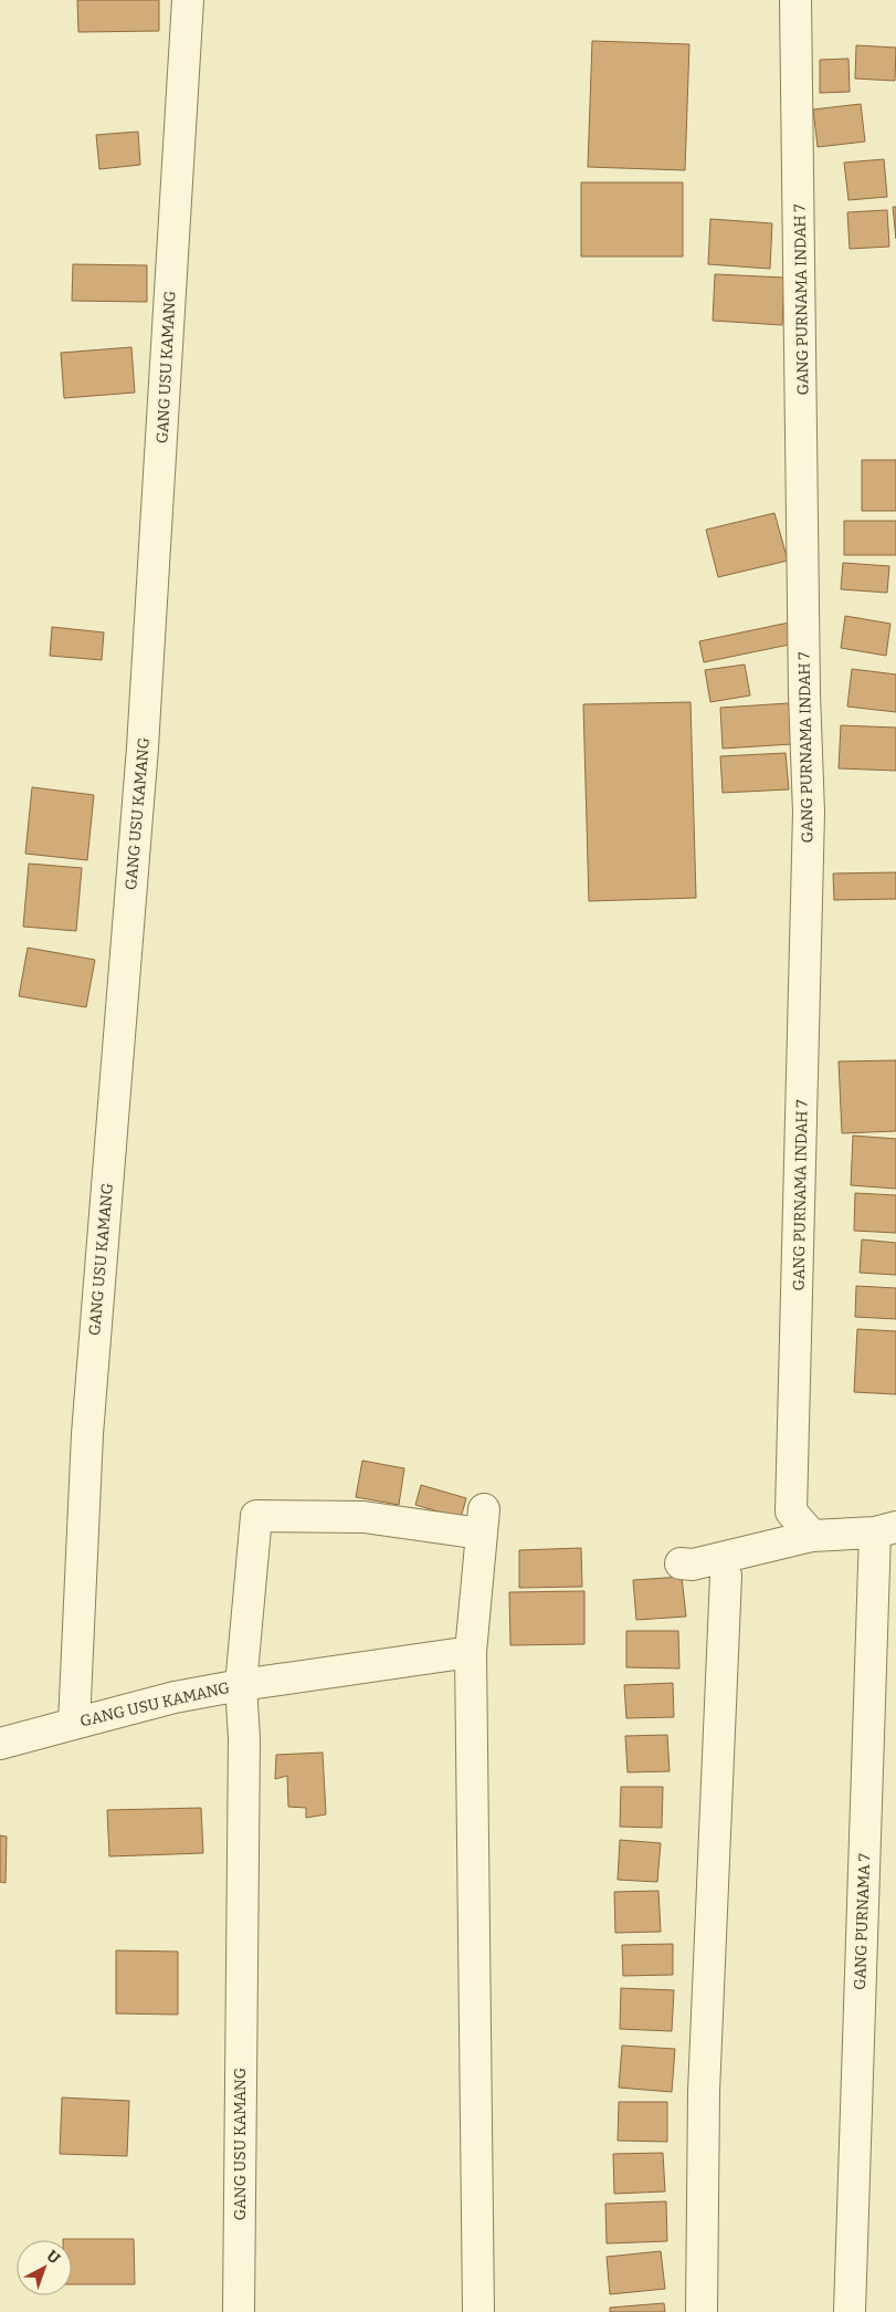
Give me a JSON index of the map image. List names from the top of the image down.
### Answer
{
  "streets": {
    "street": ["GANG PURNAMA INDAH 7", "GANG USU KAMANG", "GANG PURNAMA 7"]
  },
  "north": "top right"
}
